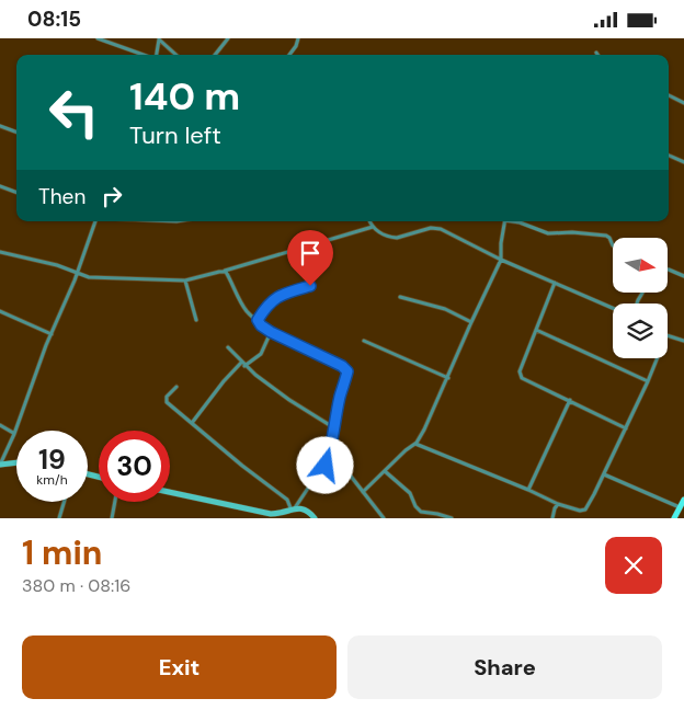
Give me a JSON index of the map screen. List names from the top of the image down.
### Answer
{
  "north": "right",
  "page": {
    "status": "08:15",
    "turn": ["140 m", "Turn left"],
    "then": "Then",
    "speed": "19 km/h",
    "limit": "30",
    "heading": ["1 min", "380 m · 08:16"],
    "buttons": ["Exit", "Share"]
  }
}
